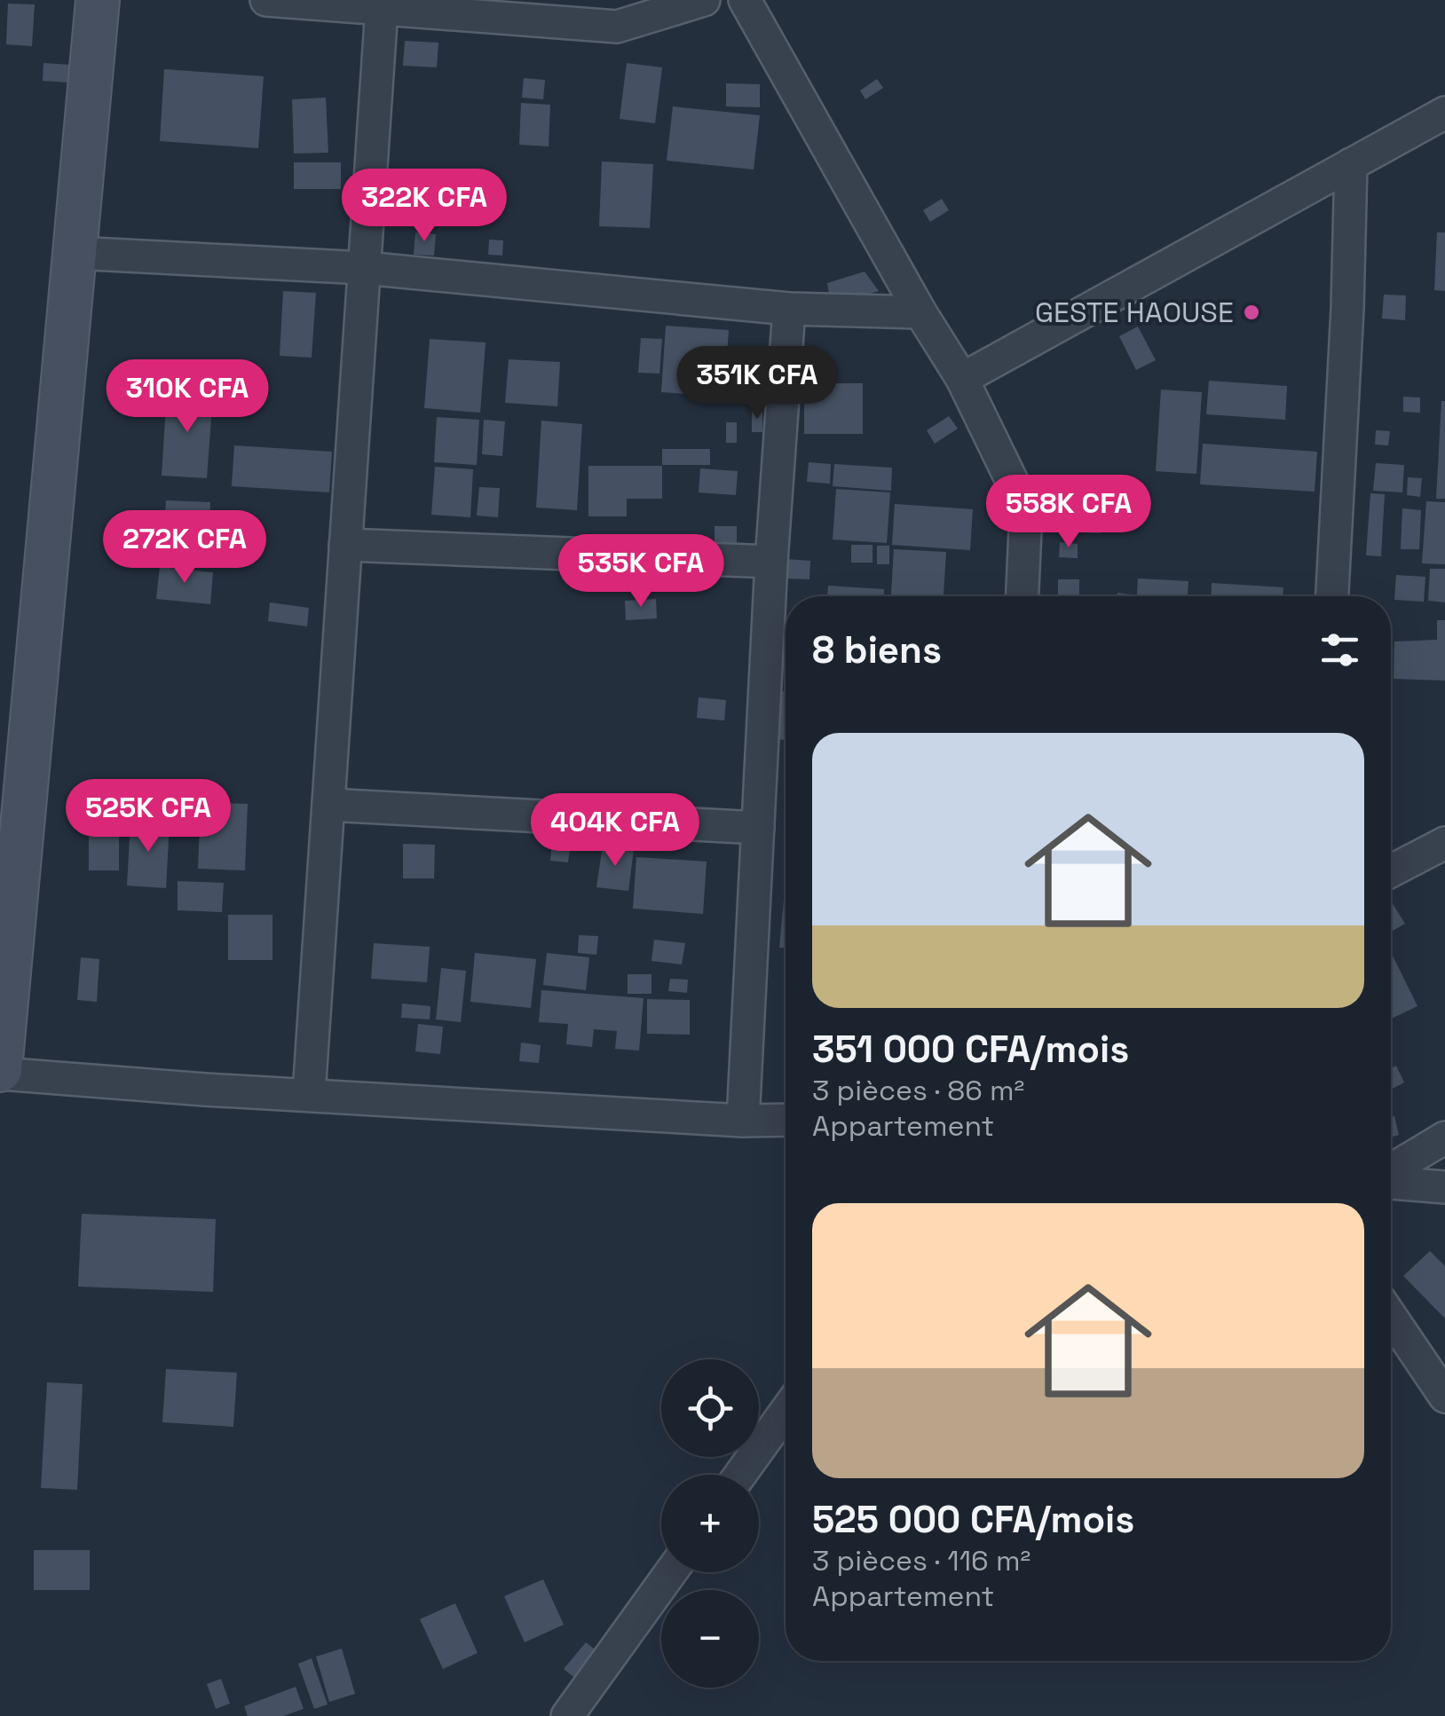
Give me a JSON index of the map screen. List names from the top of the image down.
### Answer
{
  "places": ["GESTE HAOUSE"],
  "page": {
    "price": [
      "322K CFA",
      "351K CFA",
      "310K CFA",
      "558K CFA",
      "272K CFA",
      "535K CFA",
      "525K CFA",
      "404K CFA"
    ],
    "heading": "8 biens",
    "list": [
      {
        "name": "351 000 CFA/mois",
        "note": "3 pièces · 86 m² · Appartement"
      },
      {
        "name": "525 000 CFA/mois",
        "note": "3 pièces · 116 m² · Appartement"
      }
    ],
    "map_buttons": ["+", "−"]
  }
}
